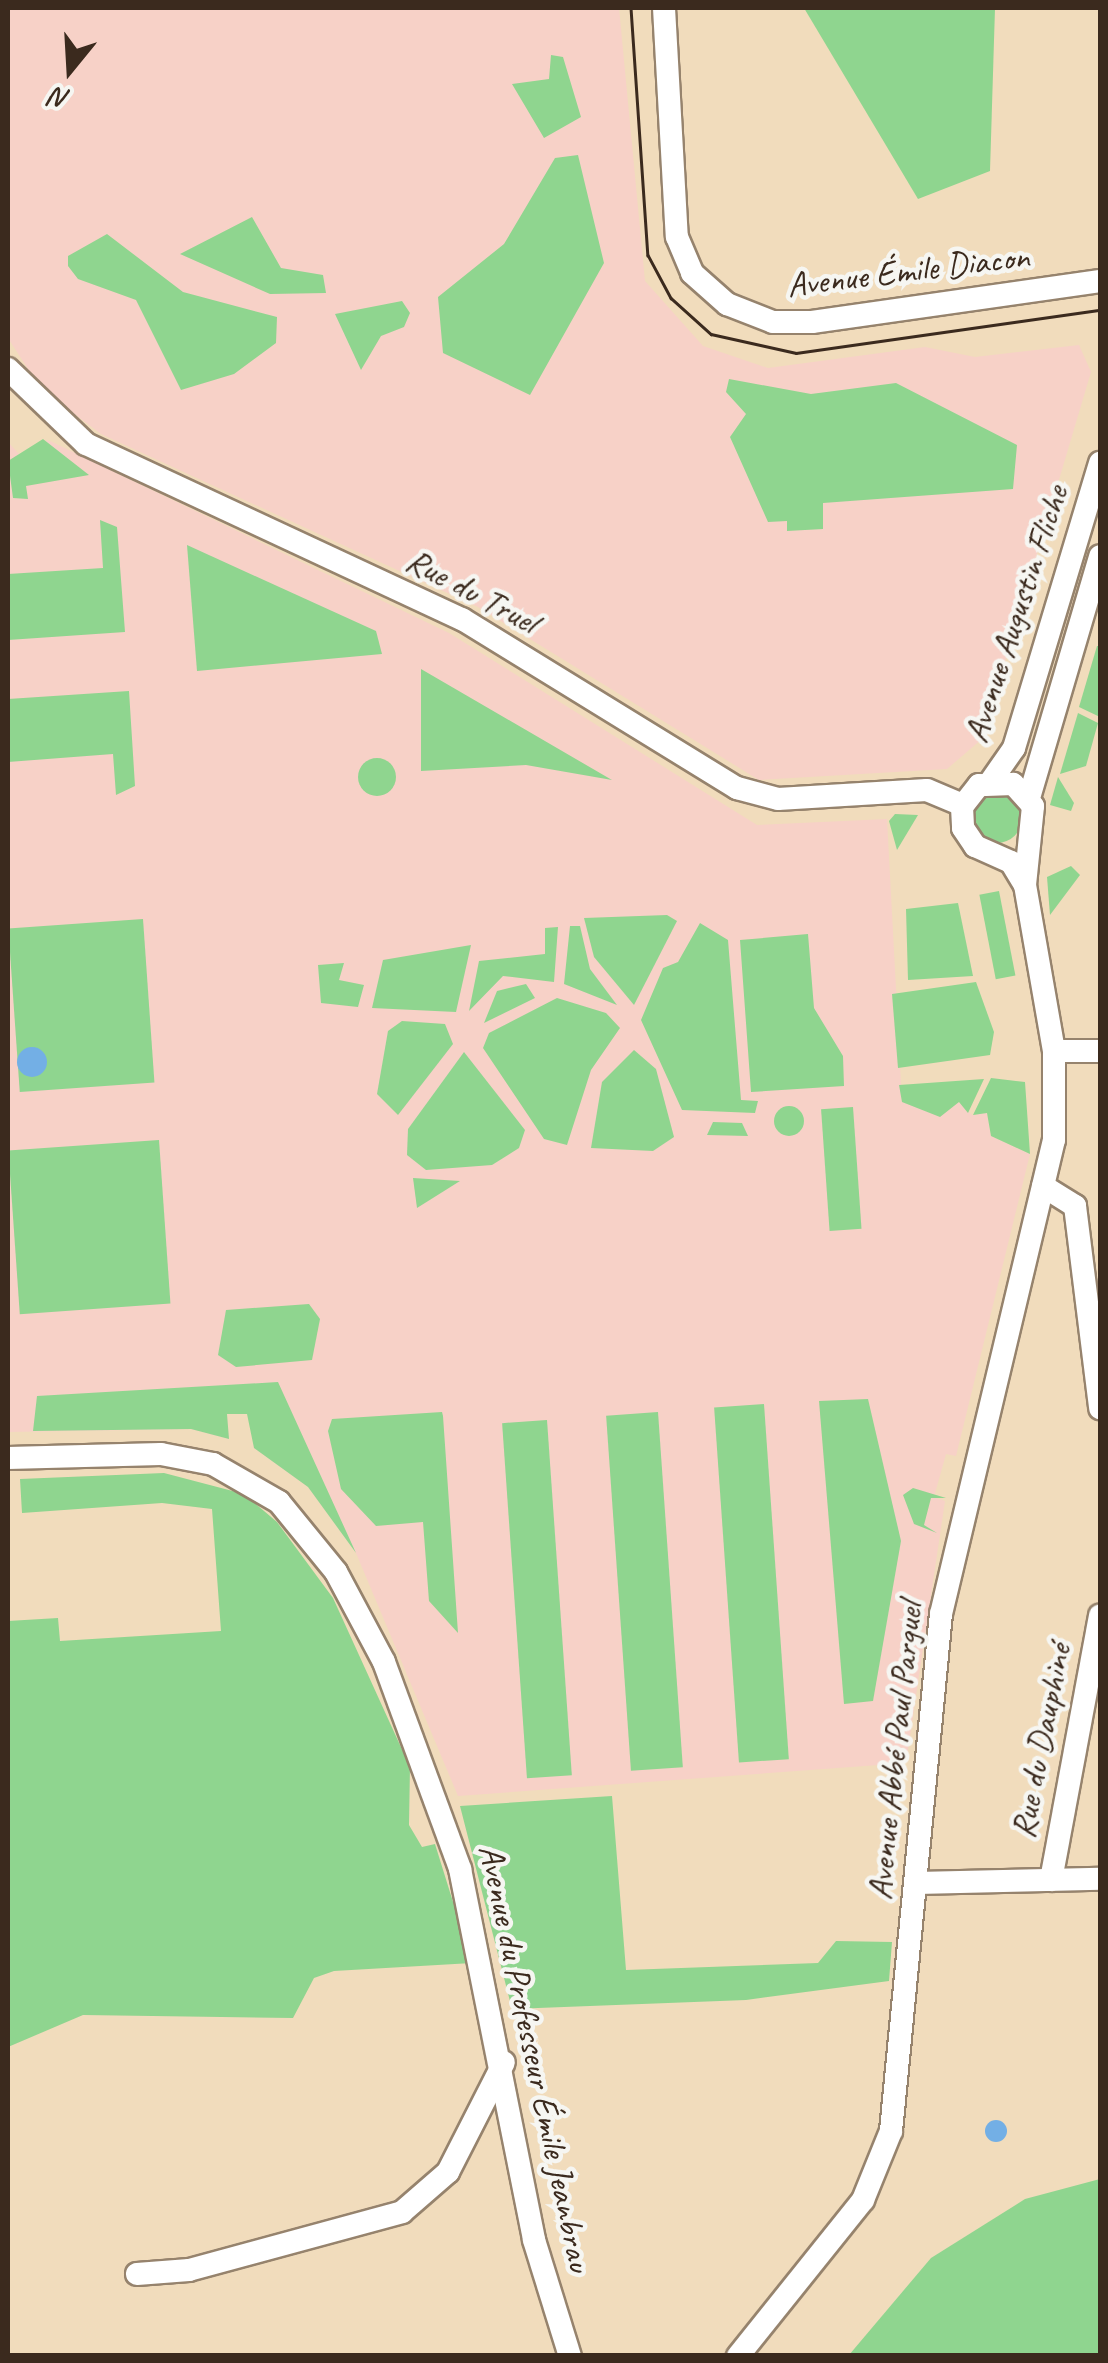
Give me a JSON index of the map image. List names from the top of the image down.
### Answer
{
  "streets": {
    "street": [
      "Avenue Émile Diacon",
      "Rue du Truel",
      "Avenue Augustin Fliche",
      "Rue du Dauphiné",
      "Avenue Abbé Paul Parguel",
      "Avenue du Professeur Émile Jeanbrau"
    ]
  },
  "crossings": [
    ["Rue du Truel", "Avenue Augustin Fliche"],
    ["Rue du Truel", "Avenue Abbé Paul Parguel"],
    ["Avenue Augustin Fliche", "Avenue Abbé Paul Parguel"]
  ],
  "north": "bottom"
}
